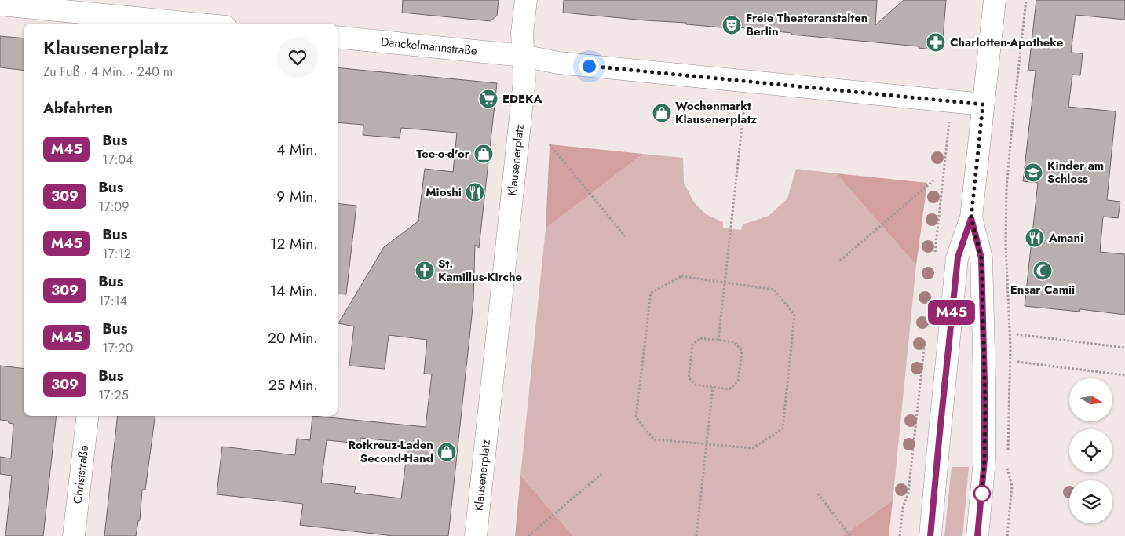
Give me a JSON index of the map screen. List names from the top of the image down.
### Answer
{
  "streets": {
    "street": ["Danckelmannstraße", "Klausenerplatz", "Christstraße"]
  },
  "crossings": [
    ["Danckelmannstraße", "Klausenerplatz"]
  ],
  "places": {
    "theatre": ["Freie Theateranstalten Berlin"],
    "pharmacy": ["Charlotten-Apotheke"],
    "supermarket": ["EDEKA"],
    "shop": ["Wochenmarkt Klausenerplatz", "Tee-o-d'or", "Rotkreuz-Laden Second-Hand"],
    "school or university": ["Kinder am Schloss"],
    "restaurant": ["Mioshi", "Amani"],
    "church": ["St. Kamillus-Kirche"],
    "mosque": ["Ensar Camii"]
  },
  "lines": ["bus line M45"],
  "north": "right",
  "page": {
    "on_map": "M45",
    "heading": [
      ["Klausenerplatz", "Zu Fuß · 4 Min. · 240 m"],
      "Abfahrten"
    ],
    "list": [
      {
        "mark": "M45",
        "name": "Bus",
        "note": "17:04",
        "value": "4 Min."
      },
      {
        "mark": "309",
        "name": "Bus",
        "note": "17:09",
        "value": "9 Min."
      },
      {
        "mark": "M45",
        "name": "Bus",
        "note": "17:12",
        "value": "12 Min."
      },
      {
        "mark": "309",
        "name": "Bus",
        "note": "17:14",
        "value": "14 Min."
      },
      {
        "mark": "M45",
        "name": "Bus",
        "note": "17:20",
        "value": "20 Min."
      },
      {
        "mark": "309",
        "name": "Bus",
        "note": "17:25",
        "value": "25 Min."
      }
    ]
  }
}
